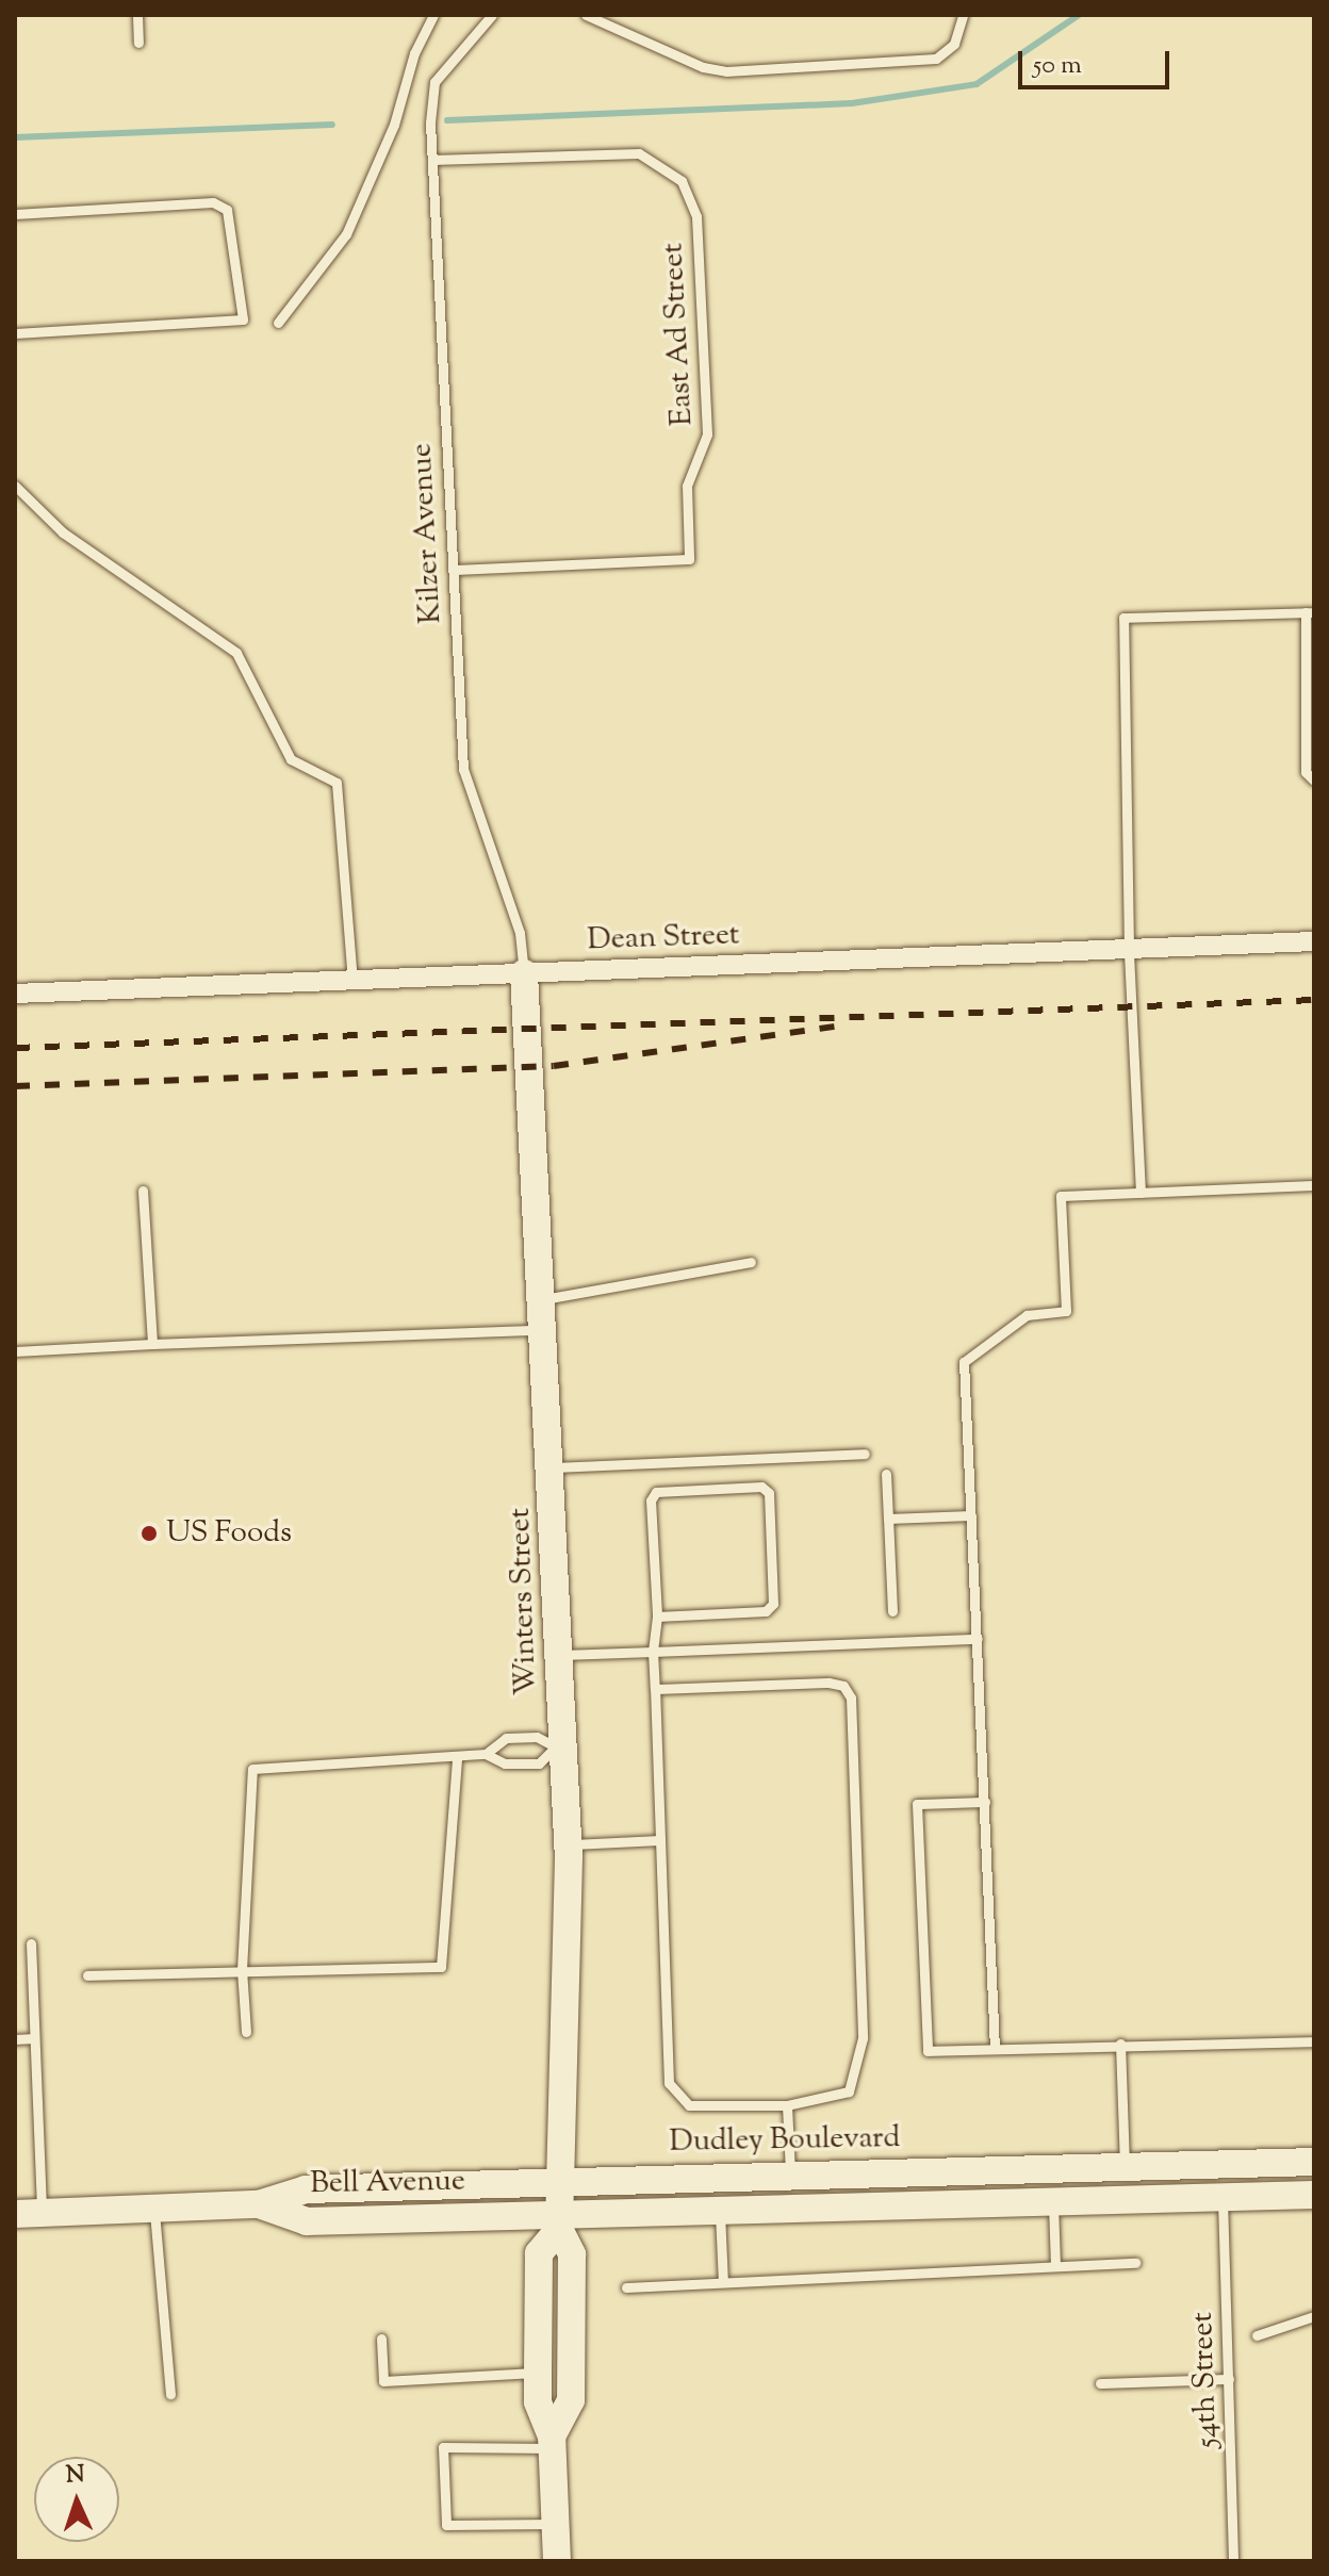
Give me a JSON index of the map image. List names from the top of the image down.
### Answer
{
  "streets": {
    "main road": ["Winters Street", "Dudley Boulevard", "Bell Avenue"],
    "street": ["Dean Street"],
    "lane": ["East Ad Street", "Kilzer Avenue", "54th Street"]
  },
  "crossings": [
    ["East Ad Street", "Kilzer Avenue"],
    ["Kilzer Avenue", "Dean Street"],
    ["Kilzer Avenue", "Winters Street"],
    ["Dean Street", "Winters Street"],
    ["Winters Street", "Dudley Boulevard"],
    ["Winters Street", "Bell Avenue"],
    ["Dudley Boulevard", "Bell Avenue"]
  ],
  "places": ["US Foods"],
  "scale_bar": "50 m",
  "north": "top"
}
